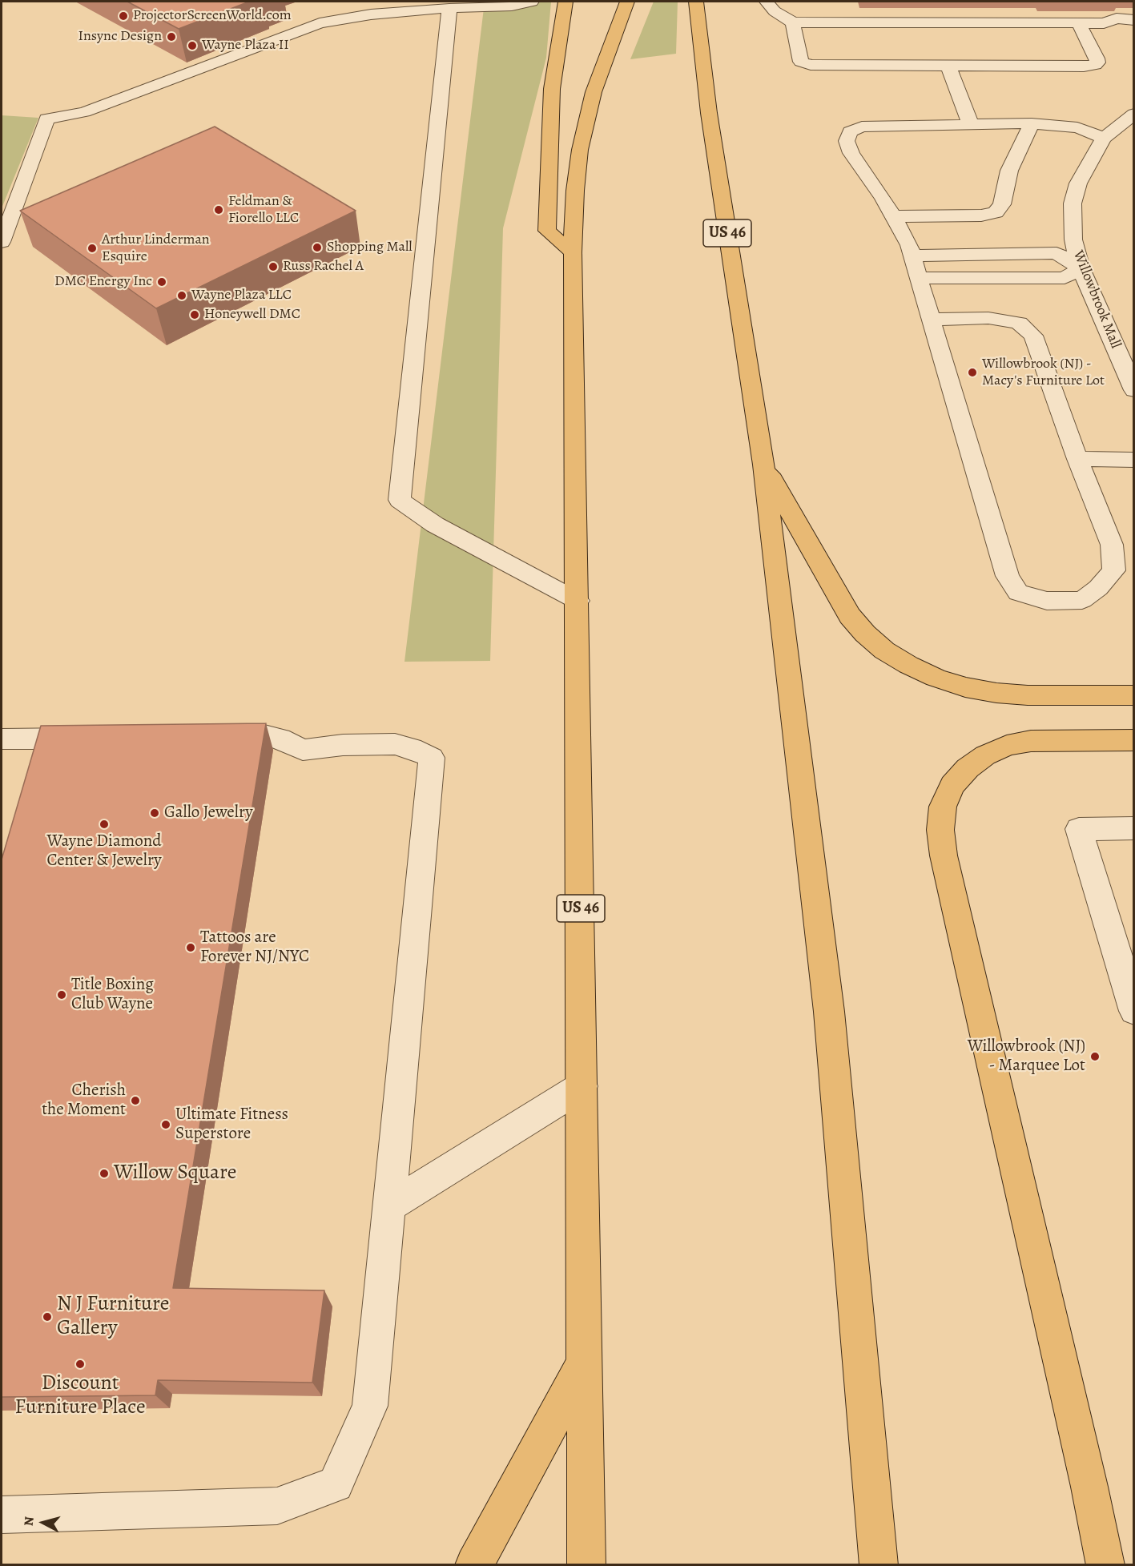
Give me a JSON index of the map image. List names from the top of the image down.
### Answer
{
  "streets": {
    "highway": ["US 46"],
    "street": ["Willowbrook Mall"]
  },
  "places": [
    "ProjectorScreenWorld.com",
    "Insync Design",
    "Wayne Plaza II",
    "Feldman & Fiorello LLC",
    "Shopping Mall",
    "Arthur Linderman Esquire",
    "Russ Rachel A",
    "DMC Energy Inc",
    "Wayne Plaza LLC",
    "Honeywell DMC",
    "Willowbrook (NJ) - Macy's Furniture Lot",
    "Gallo Jewelry",
    "Wayne Diamond Center & Jewelry",
    "Tattoos are Forever NJ/NYC",
    "Title Boxing Club Wayne",
    "Willowbrook (NJ) - Marquee Lot",
    "Cherish the Moment",
    "Ultimate Fitness Superstore",
    "Willow Square",
    "N J Furniture Gallery",
    "Discount Furniture Place"
  ],
  "north": "left"
}
